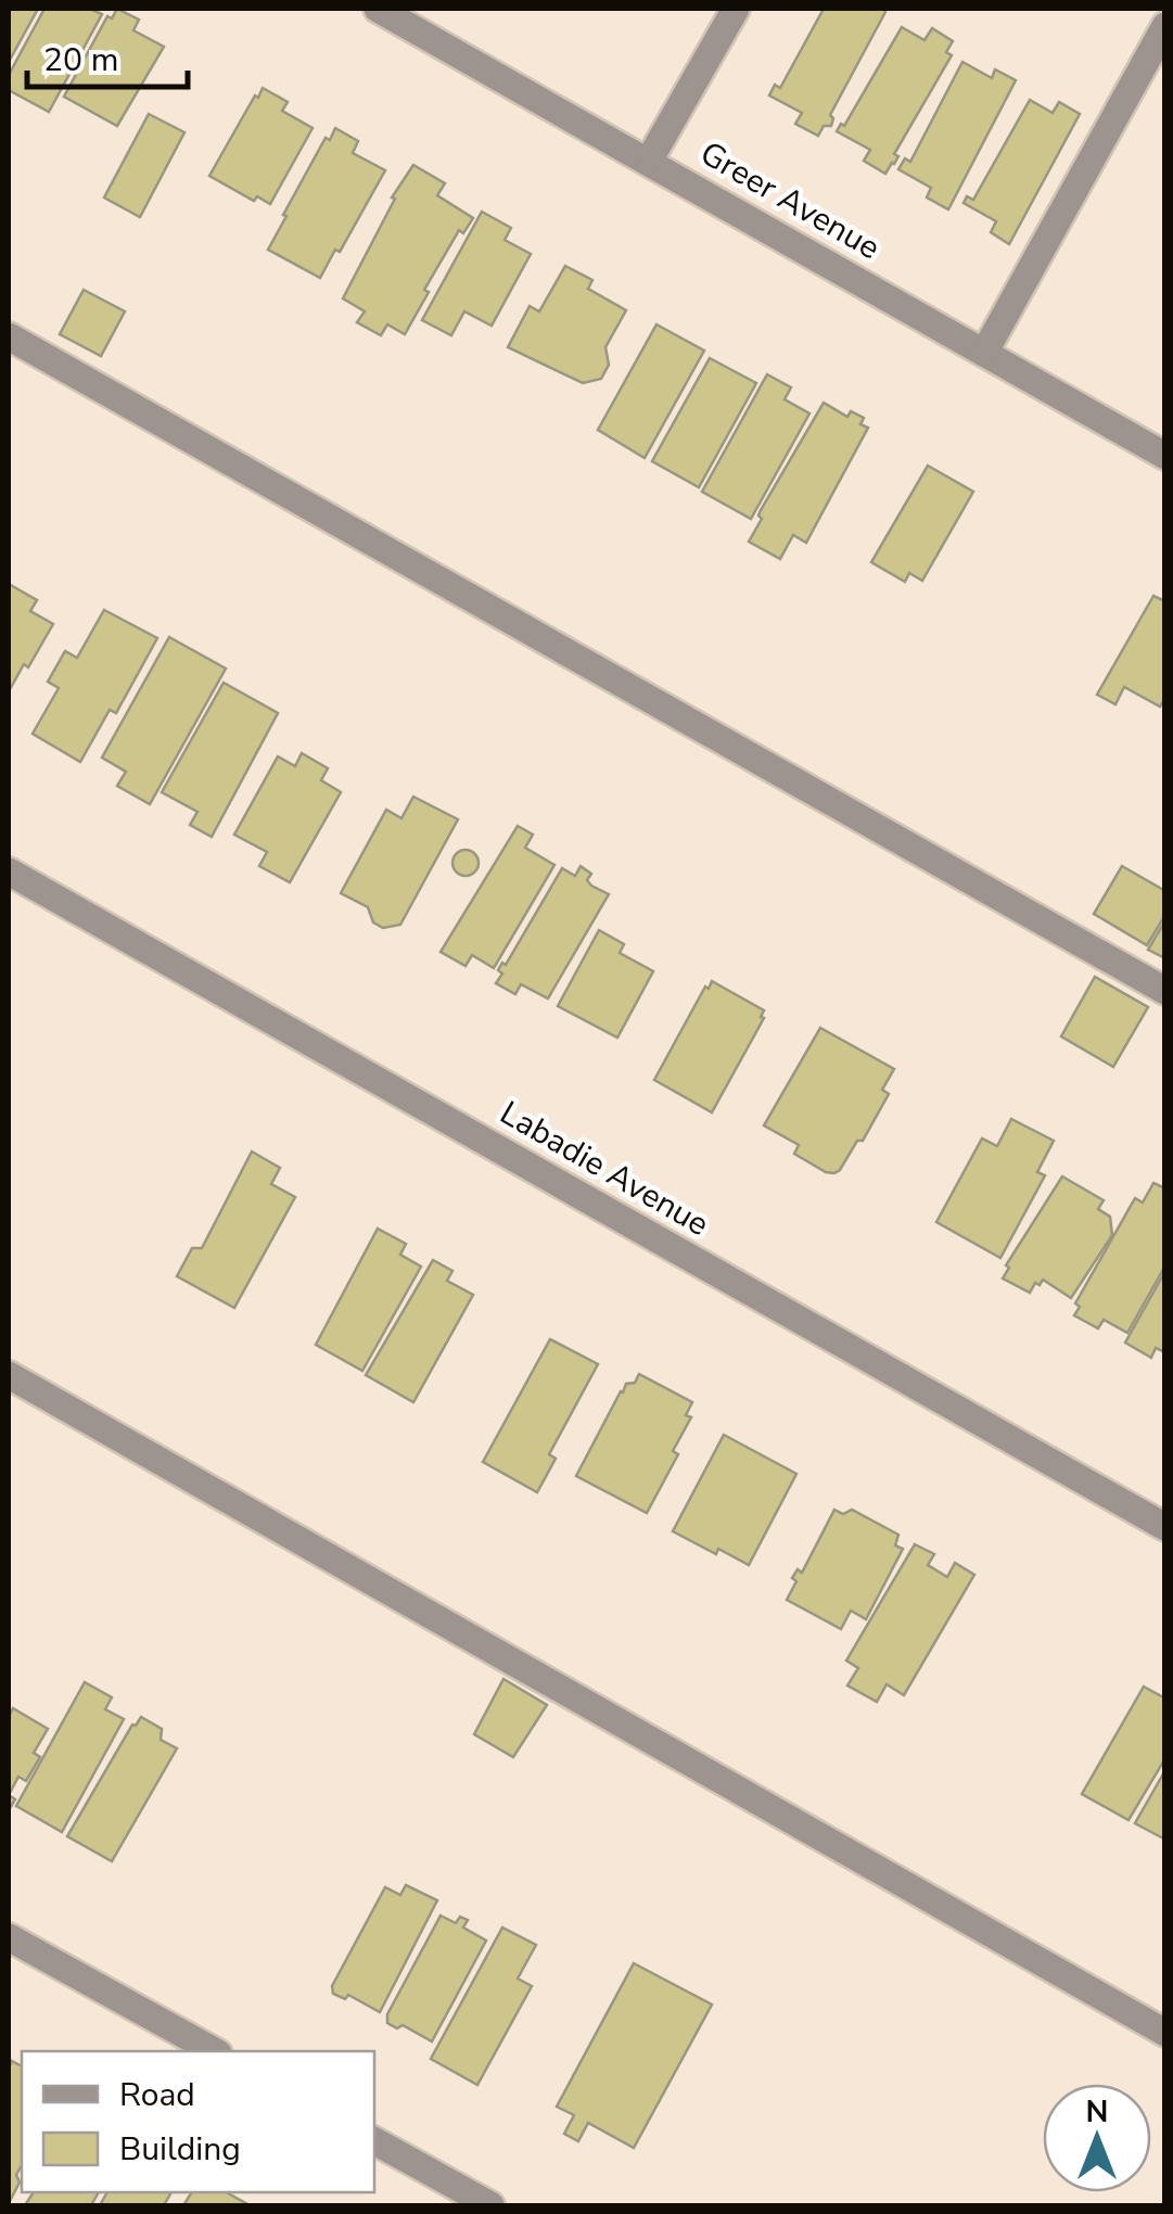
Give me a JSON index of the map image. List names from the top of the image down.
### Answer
{
  "streets": {
    "street": ["Greer Avenue", "Labadie Avenue"]
  },
  "legend": ["Road", "Building"],
  "scale_bar": "20 m",
  "north": "top"
}
